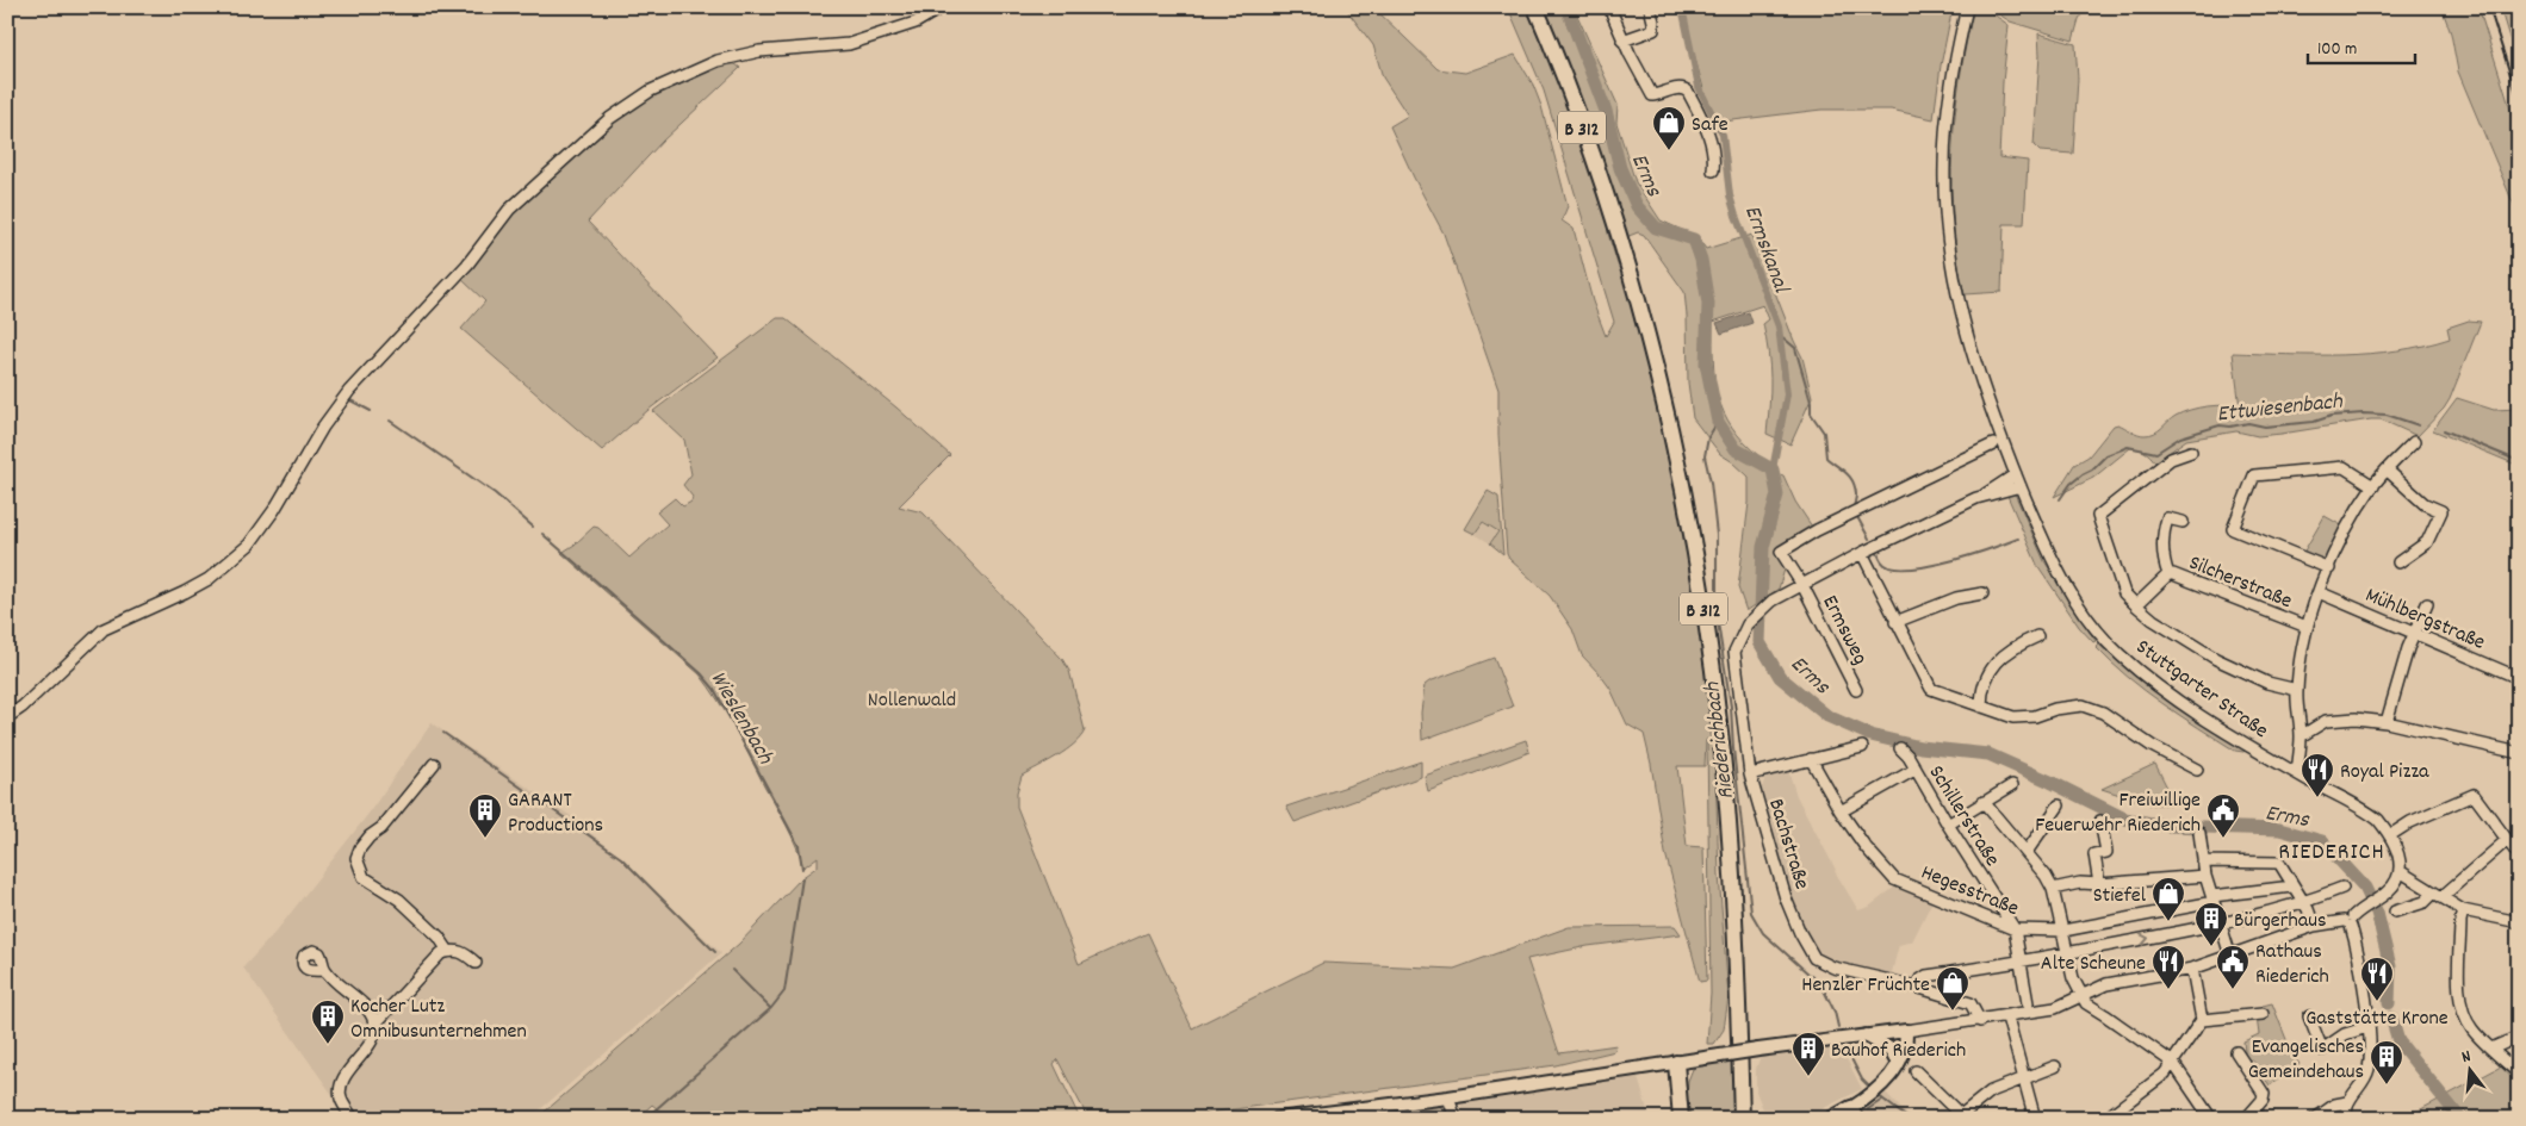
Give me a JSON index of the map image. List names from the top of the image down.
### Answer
{
  "streets": {
    "highway": ["B 312"],
    "street": [
      "Silcherstraße",
      "Mühlbergstraße",
      "Ermsweg",
      "Stuttgarter Straße",
      "Schillerstraße",
      "Bachstraße",
      "Hegesstraße"
    ]
  },
  "crossings": [
    ["Ermsweg", "Bachstraße"],
    ["Stuttgarter Straße", "Bachstraße"],
    ["Schillerstraße", "Hegesstraße"]
  ],
  "districts": ["RIEDERICH"],
  "water": [
    "Erms",
    "Ermskanal",
    "Ettwiesenbach",
    "Wieslenbach",
    "Riederichbach"
  ],
  "parks": ["Nollenwald"],
  "places": {
    "shop": ["Safe", "Stiefel", "Henzler Früchte"],
    "restaurant": ["Royal Pizza", "Alte Scheune", "Gaststätte Krone"],
    "building": [
      "GARANT Productions",
      "Bürgerhaus",
      "Kocher Lutz Omnibusunternehmen",
      "Bauhof Riederich",
      "Evangelisches Gemeindehaus"
    ],
    "public building": ["Freiwillige Feuerwehr Riederich", "Rathaus Riederich"]
  },
  "scale_bar": "100 m",
  "north": "top"
}
